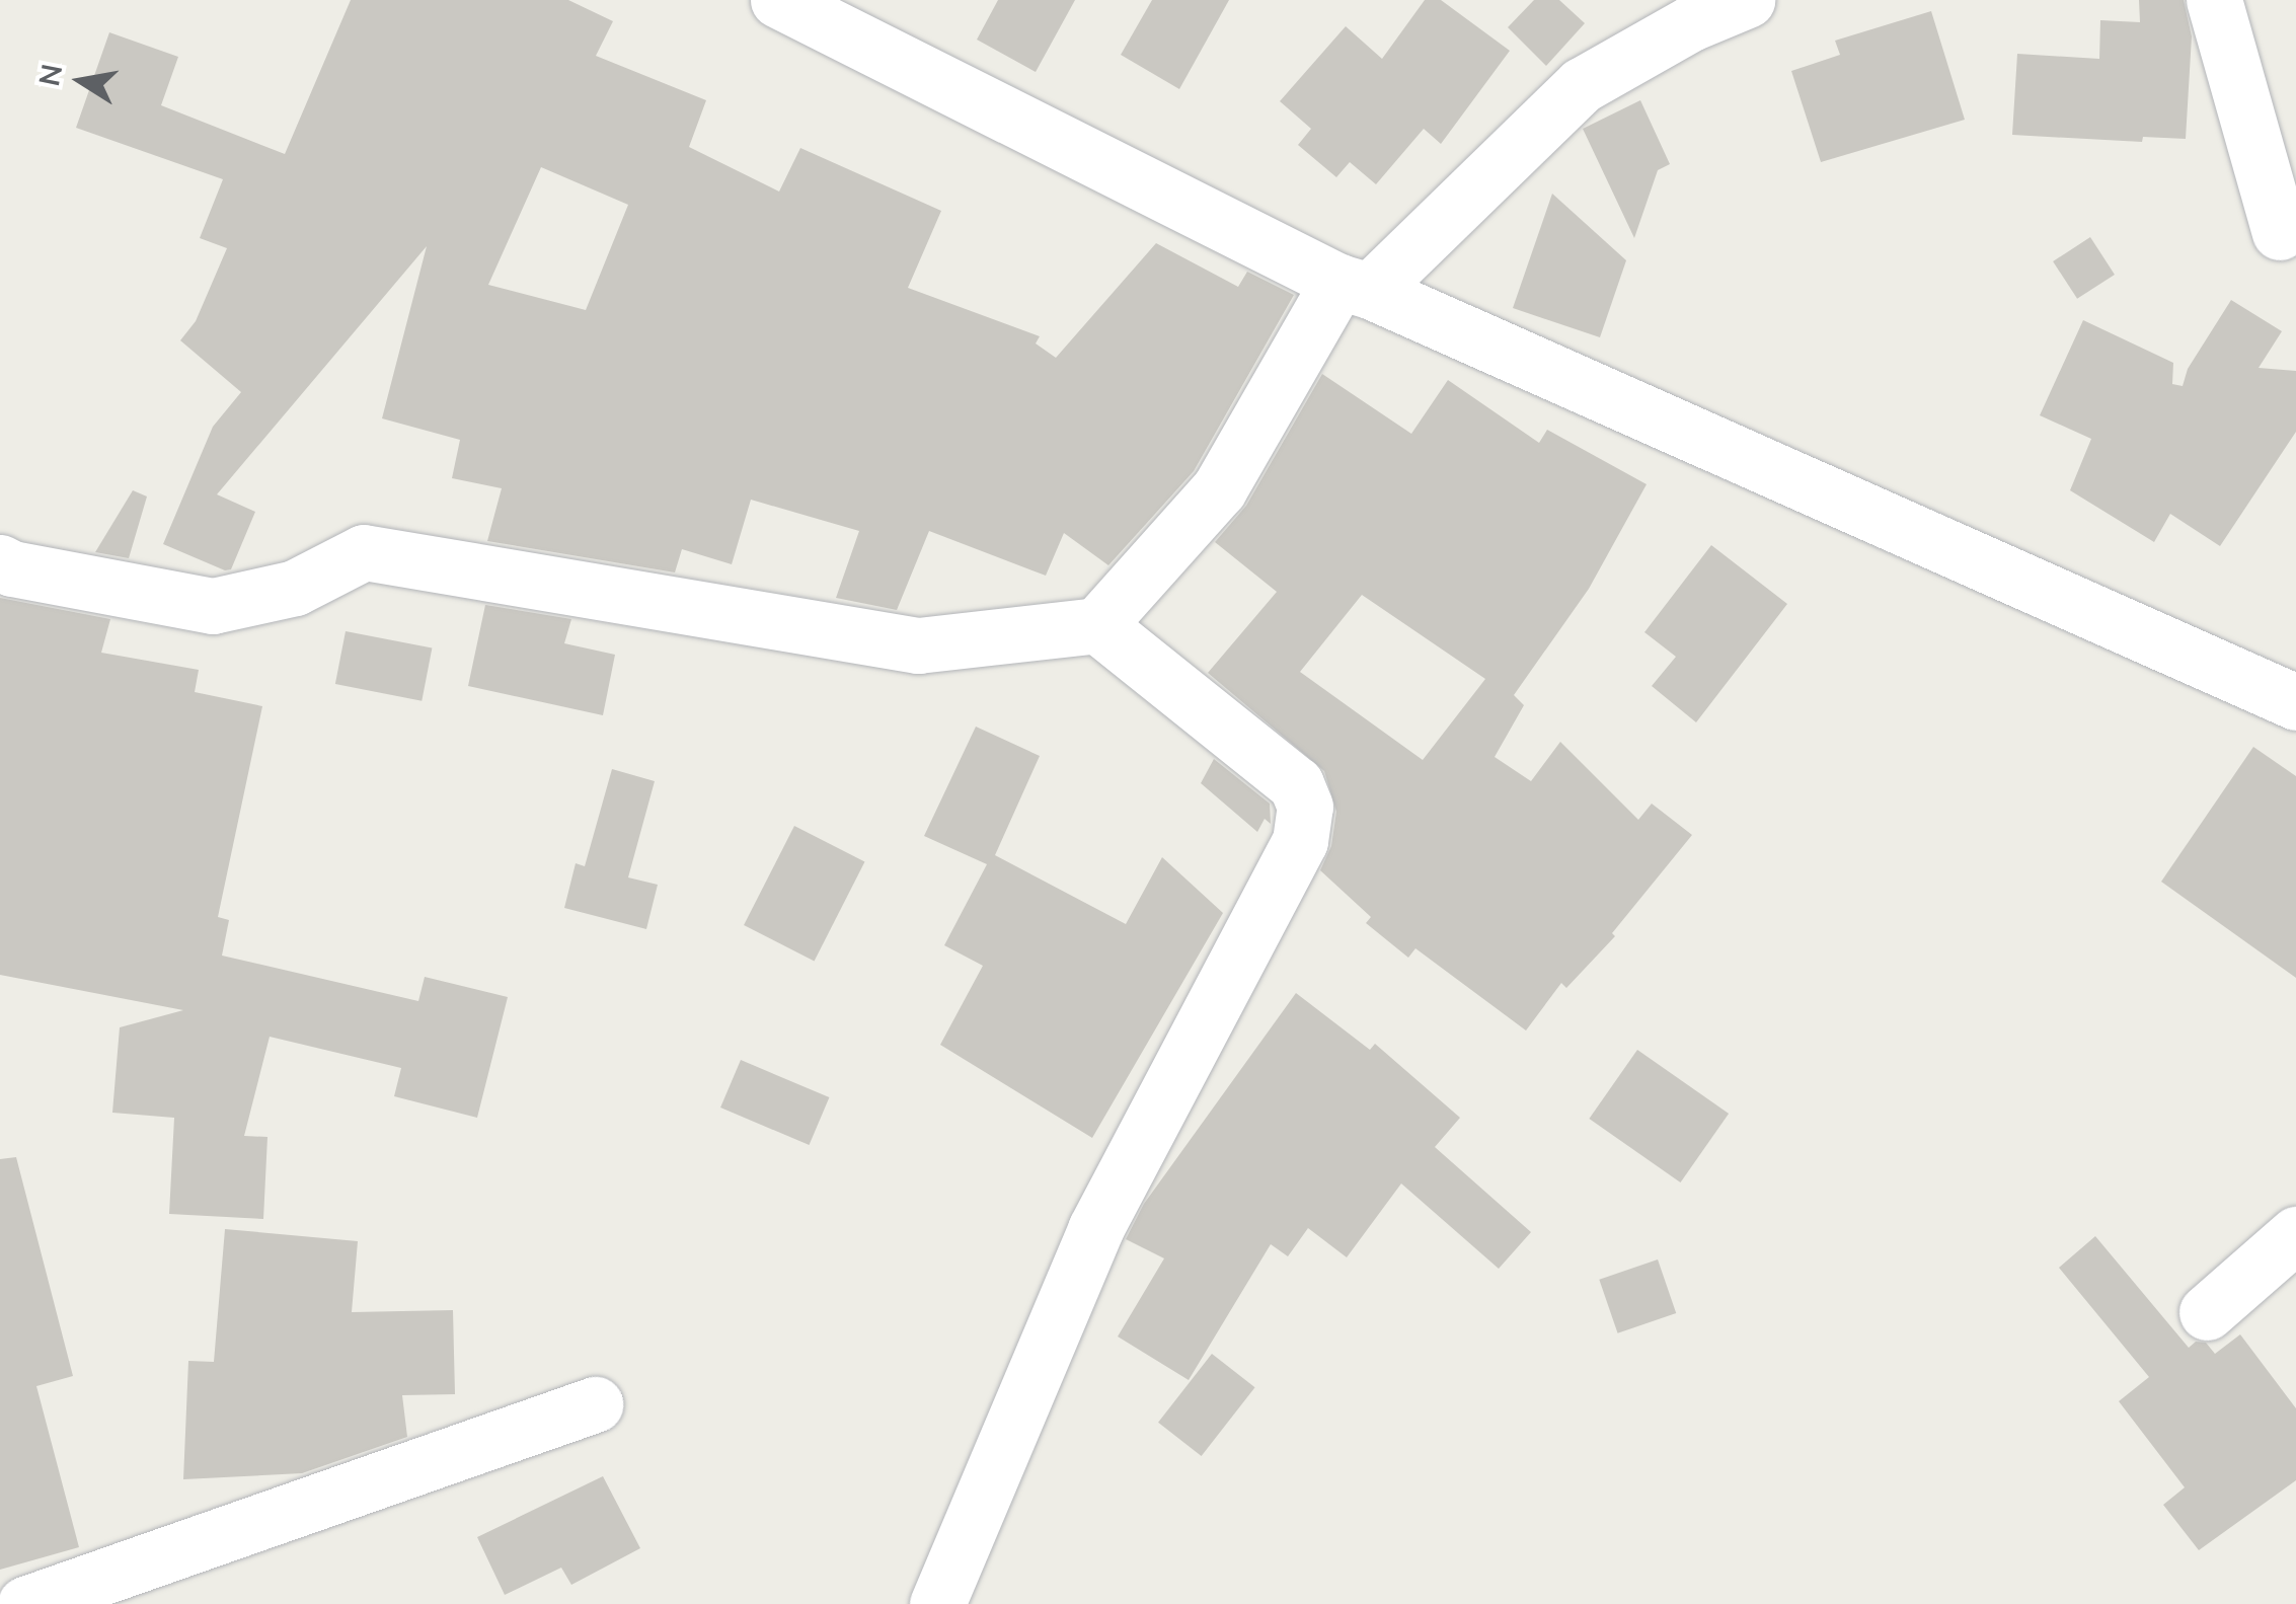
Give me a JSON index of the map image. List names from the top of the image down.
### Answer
{
  "north": "left"
}
